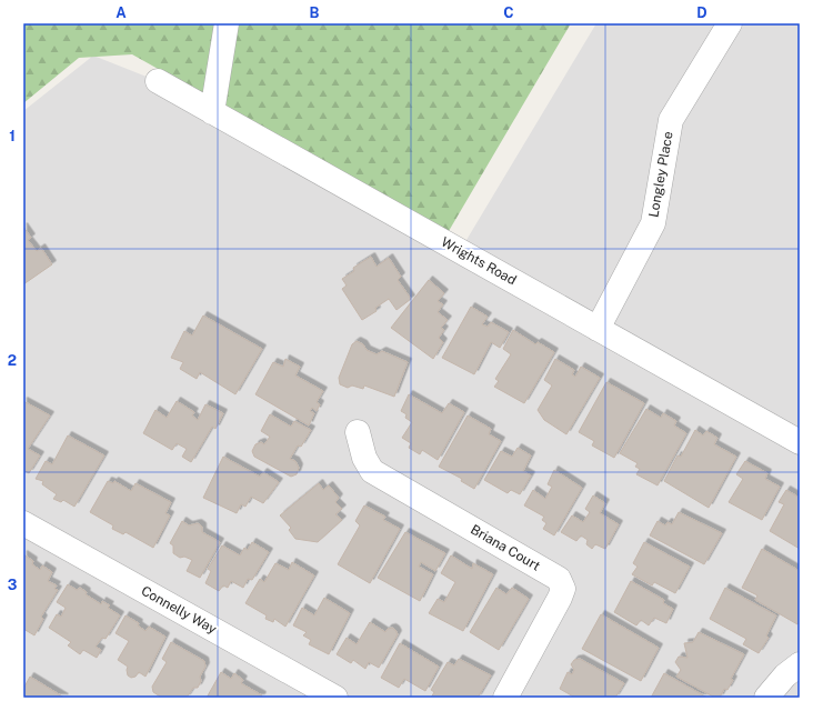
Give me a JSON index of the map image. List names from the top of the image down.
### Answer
{
  "streets": {
    "street": [
      "Longley Place",
      "Wrights Road",
      "Briana Court",
      "Connelly Way"
    ]
  },
  "crossings": [
    ["Longley Place", "Wrights Road"]
  ],
  "grid": {
    "columns": [
      "A",
      "B",
      "C",
      "D"
    ],
    "rows": ["1", "2", "3"]
  }
}
